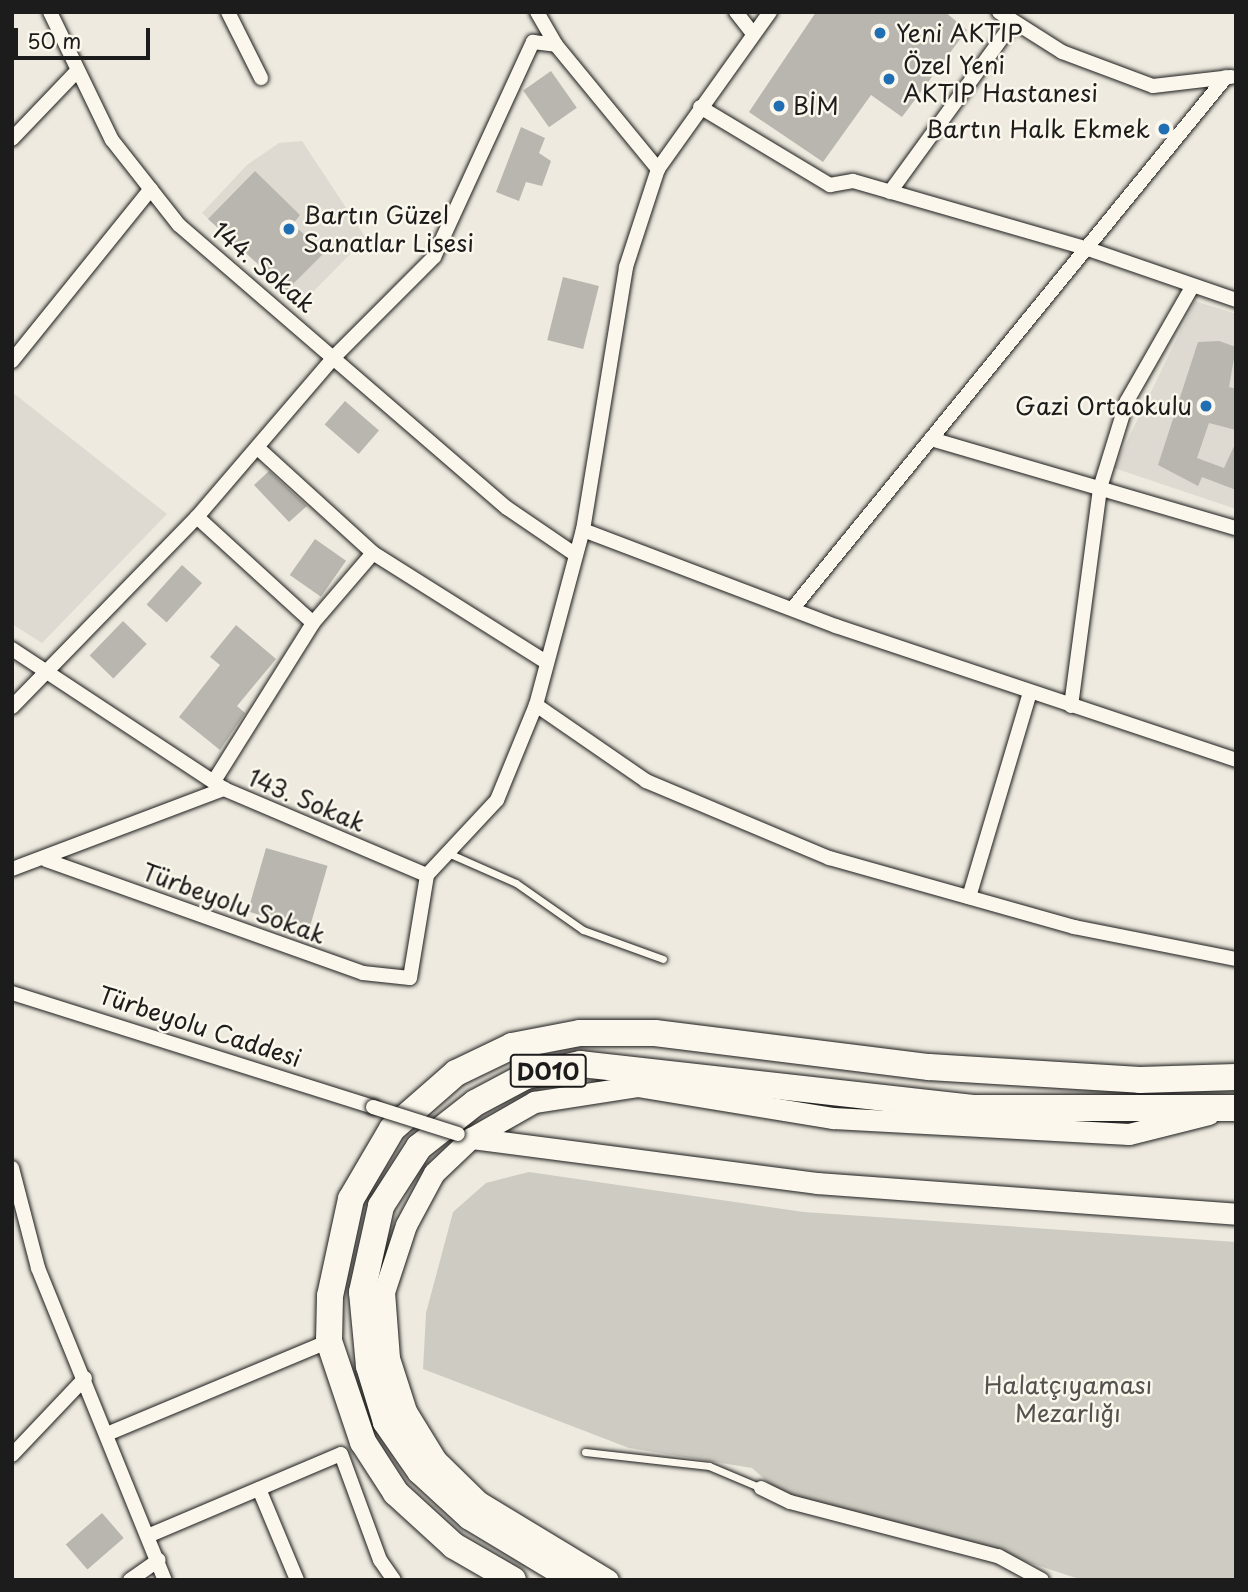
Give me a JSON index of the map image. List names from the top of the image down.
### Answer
{
  "streets": {
    "highway": ["D010"],
    "street": [
      "144. Sokak",
      "143. Sokak",
      "Türbeyolu Sokak",
      "Türbeyolu Caddesi"
    ]
  },
  "crossings": [
    ["143. Sokak", "Türbeyolu Sokak"]
  ],
  "parks": ["Halatçıyaması Mezarlığı"],
  "places": [
    "Yeni AKTIP",
    "Özel Yeni AKTIP Hastanesi",
    "BİM",
    "Bartın Halk Ekmek",
    "Bartın Güzel Sanatlar Lisesi",
    "Gazi Ortaokulu"
  ],
  "scale_bar": "50 m"
}
